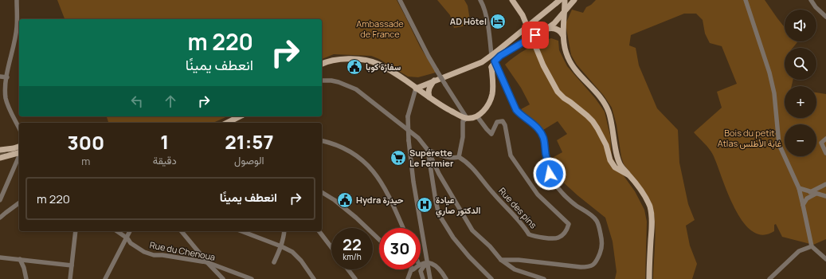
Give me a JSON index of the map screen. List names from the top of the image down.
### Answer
{
  "streets": {
    "street": ["Rue des pins", "Rue du Chenoua"]
  },
  "parks": ["Ambassade de France", "Bois du petit Atlas غابة الأطلس"],
  "places": {
    "hotel": ["AD Hôtel"],
    "public building": ["سفارة كوبا", "Hydra حيدرة"],
    "supermarket": ["Supérette Le Fermier"],
    "hospital": ["عيادة الدكتور صاري"]
  },
  "page": {
    "map_buttons": ["+", "−"],
    "turn": ["220 m", "انعطف يمينًا"],
    "eta": [
      "21:57",
      "الوصول",
      "1",
      "دقيقة",
      "300",
      "m"
    ],
    "list": [
      {
        "name": "انعطف يمينًا",
        "value": "220 m"
      }
    ],
    "speed": "22 km/h",
    "limit": "30"
  }
}
